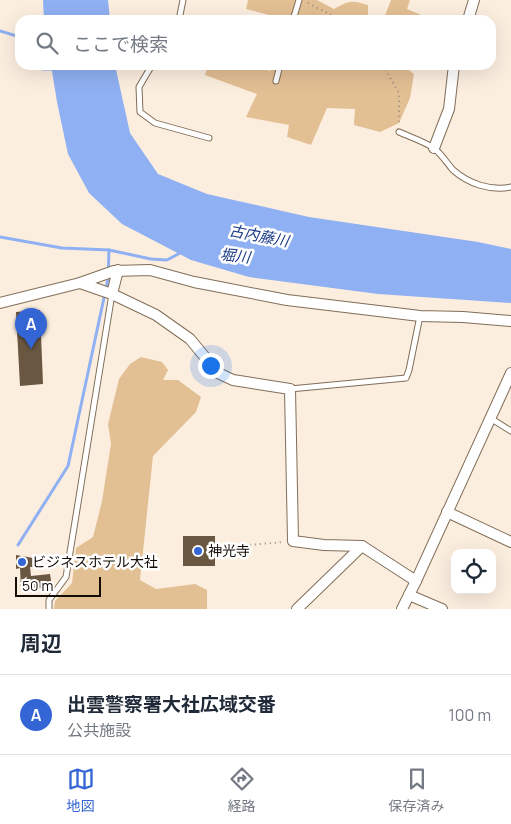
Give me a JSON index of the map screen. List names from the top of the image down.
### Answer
{
  "water": ["古内藤川", "堀川"],
  "places": ["神光寺", "ビジネスホテル大社"],
  "scale_bar": "50 m",
  "page": {
    "search": "ここで検索",
    "pins": "A",
    "scale": "50 m",
    "heading": "周辺",
    "list": [
      {
        "mark": "A",
        "name": "出雲警察署大社広域交番",
        "note": "公共施設",
        "value": "100 m"
      }
    ],
    "nav": ["地図", "経路", "保存済み"]
  }
}
